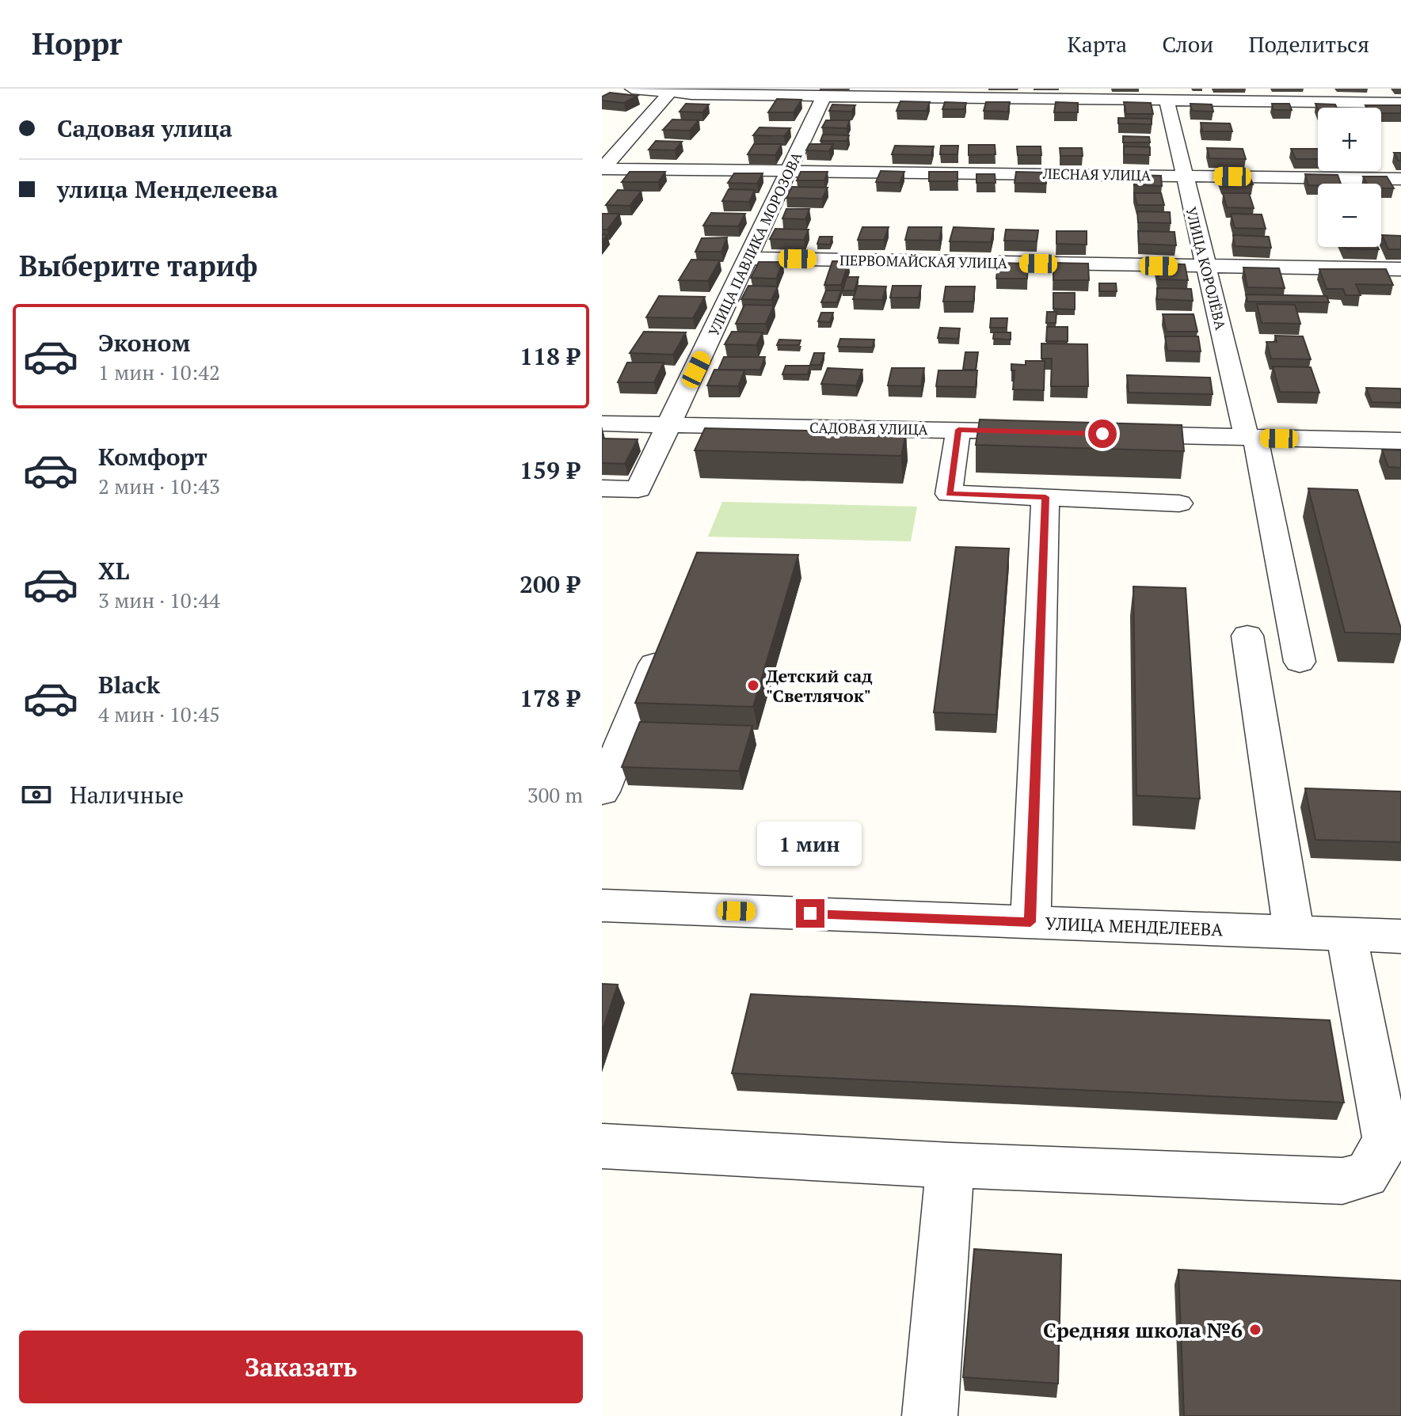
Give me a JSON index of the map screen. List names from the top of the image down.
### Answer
{
  "streets": {
    "street": [
      "ЛЕСНАЯ УЛИЦА",
      "УЛИЦА ПАВЛИКА МОРОЗОВА",
      "ПЕРВОМАЙСКАЯ УЛИЦА",
      "УЛИЦА КОРОЛЁВА",
      "САДОВАЯ УЛИЦА",
      "УЛИЦА МЕНДЕЛЕЕВА"
    ]
  },
  "crossings": [
    ["ЛЕСНАЯ УЛИЦА", "УЛИЦА ПАВЛИКА МОРОЗОВА"],
    ["ЛЕСНАЯ УЛИЦА", "УЛИЦА КОРОЛЁВА"],
    ["УЛИЦА ПАВЛИКА МОРОЗОВА", "ПЕРВОМАЙСКАЯ УЛИЦА"],
    ["УЛИЦА ПАВЛИКА МОРОЗОВА", "САДОВАЯ УЛИЦА"],
    ["ПЕРВОМАЙСКАЯ УЛИЦА", "УЛИЦА КОРОЛЁВА"]
  ],
  "places": ["Детский сад \"Светлячок\"", "Средняя школа №6"],
  "page": {
    "header": "Hoppr",
    "nav": ["Карта", "Слои", "Поделиться"],
    "banner": ["Садовая улица", "улица Менделеева"],
    "map_buttons": ["+", "−"],
    "heading": "Выберите тариф",
    "list": [
      {
        "name": "Эконом",
        "note": "1 мин · 10:42",
        "value": "118 ₽"
      },
      {
        "name": "Комфорт",
        "note": "2 мин · 10:43",
        "value": "159 ₽"
      },
      {
        "name": "XL",
        "note": "3 мин · 10:44",
        "value": "200 ₽"
      },
      {
        "name": "Black",
        "note": "4 мин · 10:45",
        "value": "178 ₽"
      }
    ],
    "pay": ["Наличные", "300 m"],
    "bubble": "1 мин",
    "buttons": "Заказать"
  }
}
